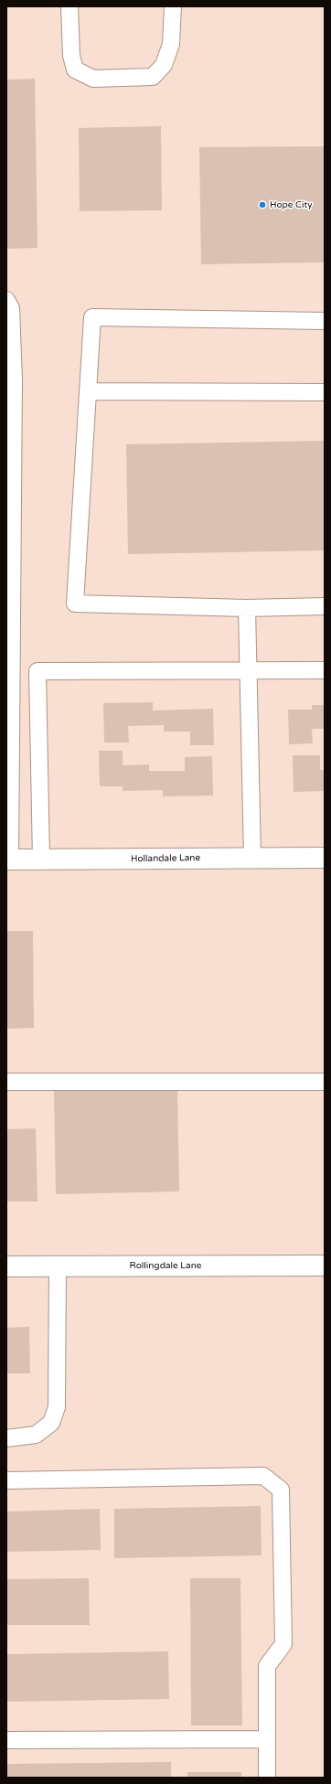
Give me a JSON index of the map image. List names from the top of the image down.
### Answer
{
  "streets": {
    "street": ["Hollandale Lane", "Rollingdale Lane"]
  },
  "places": ["Hope City"]
}
